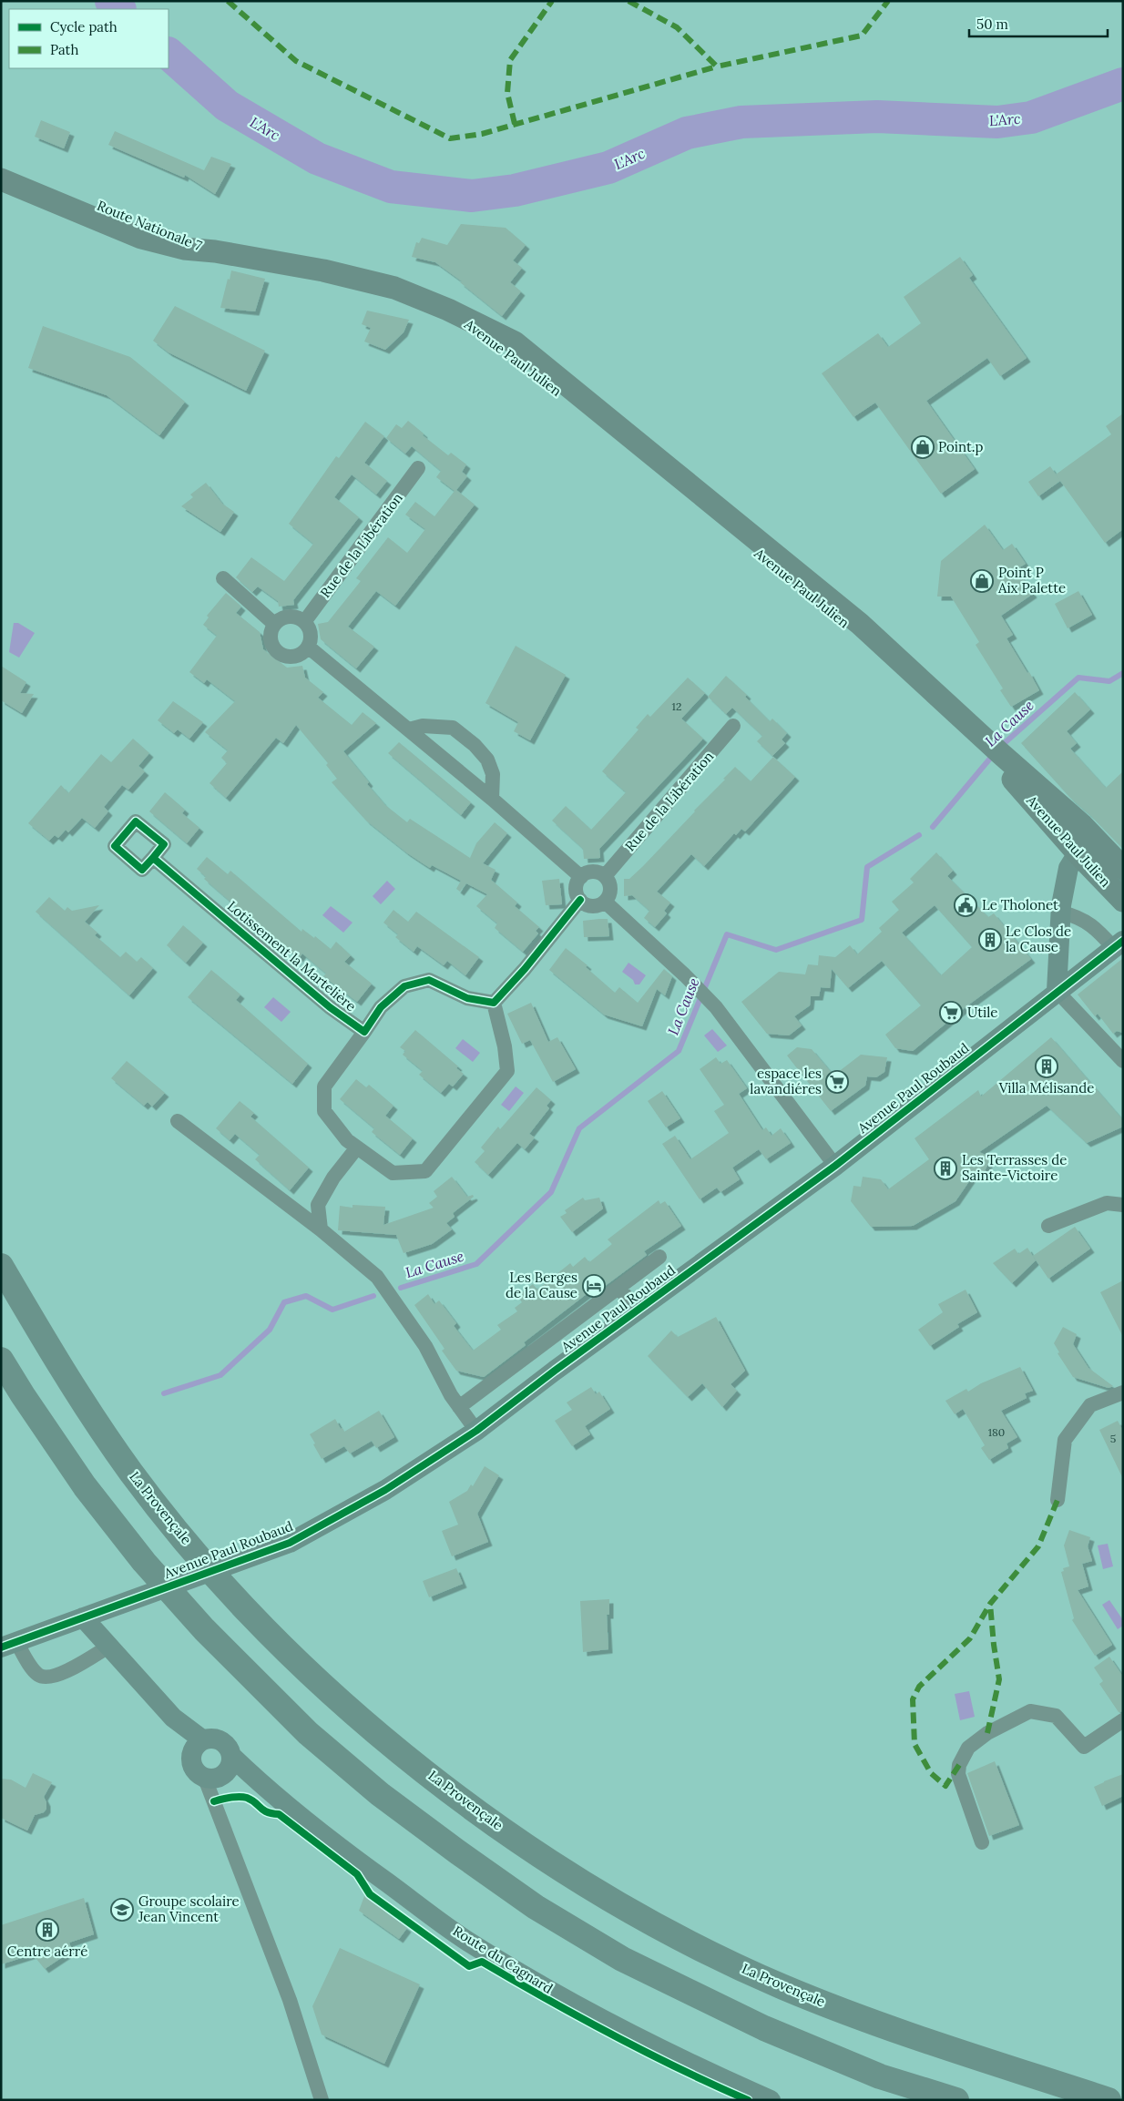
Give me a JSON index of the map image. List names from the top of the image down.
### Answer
{
  "streets": {
    "highway": ["La Provençale"],
    "main road": ["Route Nationale 7", "Avenue Paul Julien"],
    "street": [
      "Rue de la Libération",
      "Lotissement la Martelière",
      "Avenue Paul Roubaud",
      "Route du Cagnard"
    ]
  },
  "crossings": [
    ["Route Nationale 7", "Avenue Paul Julien"]
  ],
  "water": ["L'Arc", "La Cause"],
  "places": {
    "shop": ["Point.p", "Point P Aix Palette"],
    "public building": ["Le Tholonet"],
    "building": [
      "Le Clos de la Cause",
      "Villa Mélisande",
      "Les Terrasses de Sainte-Victoire",
      "Centre aérré"
    ],
    "supermarket": ["Utile", "espace les lavandiéres"],
    "hotel": ["Les Berges de la Cause"],
    "school or university": ["Groupe scolaire Jean Vincent"]
  },
  "house_numbers": ["12", "180", "5"],
  "legend": ["Cycle path", "Path"],
  "scale_bar": "50 m"
}
